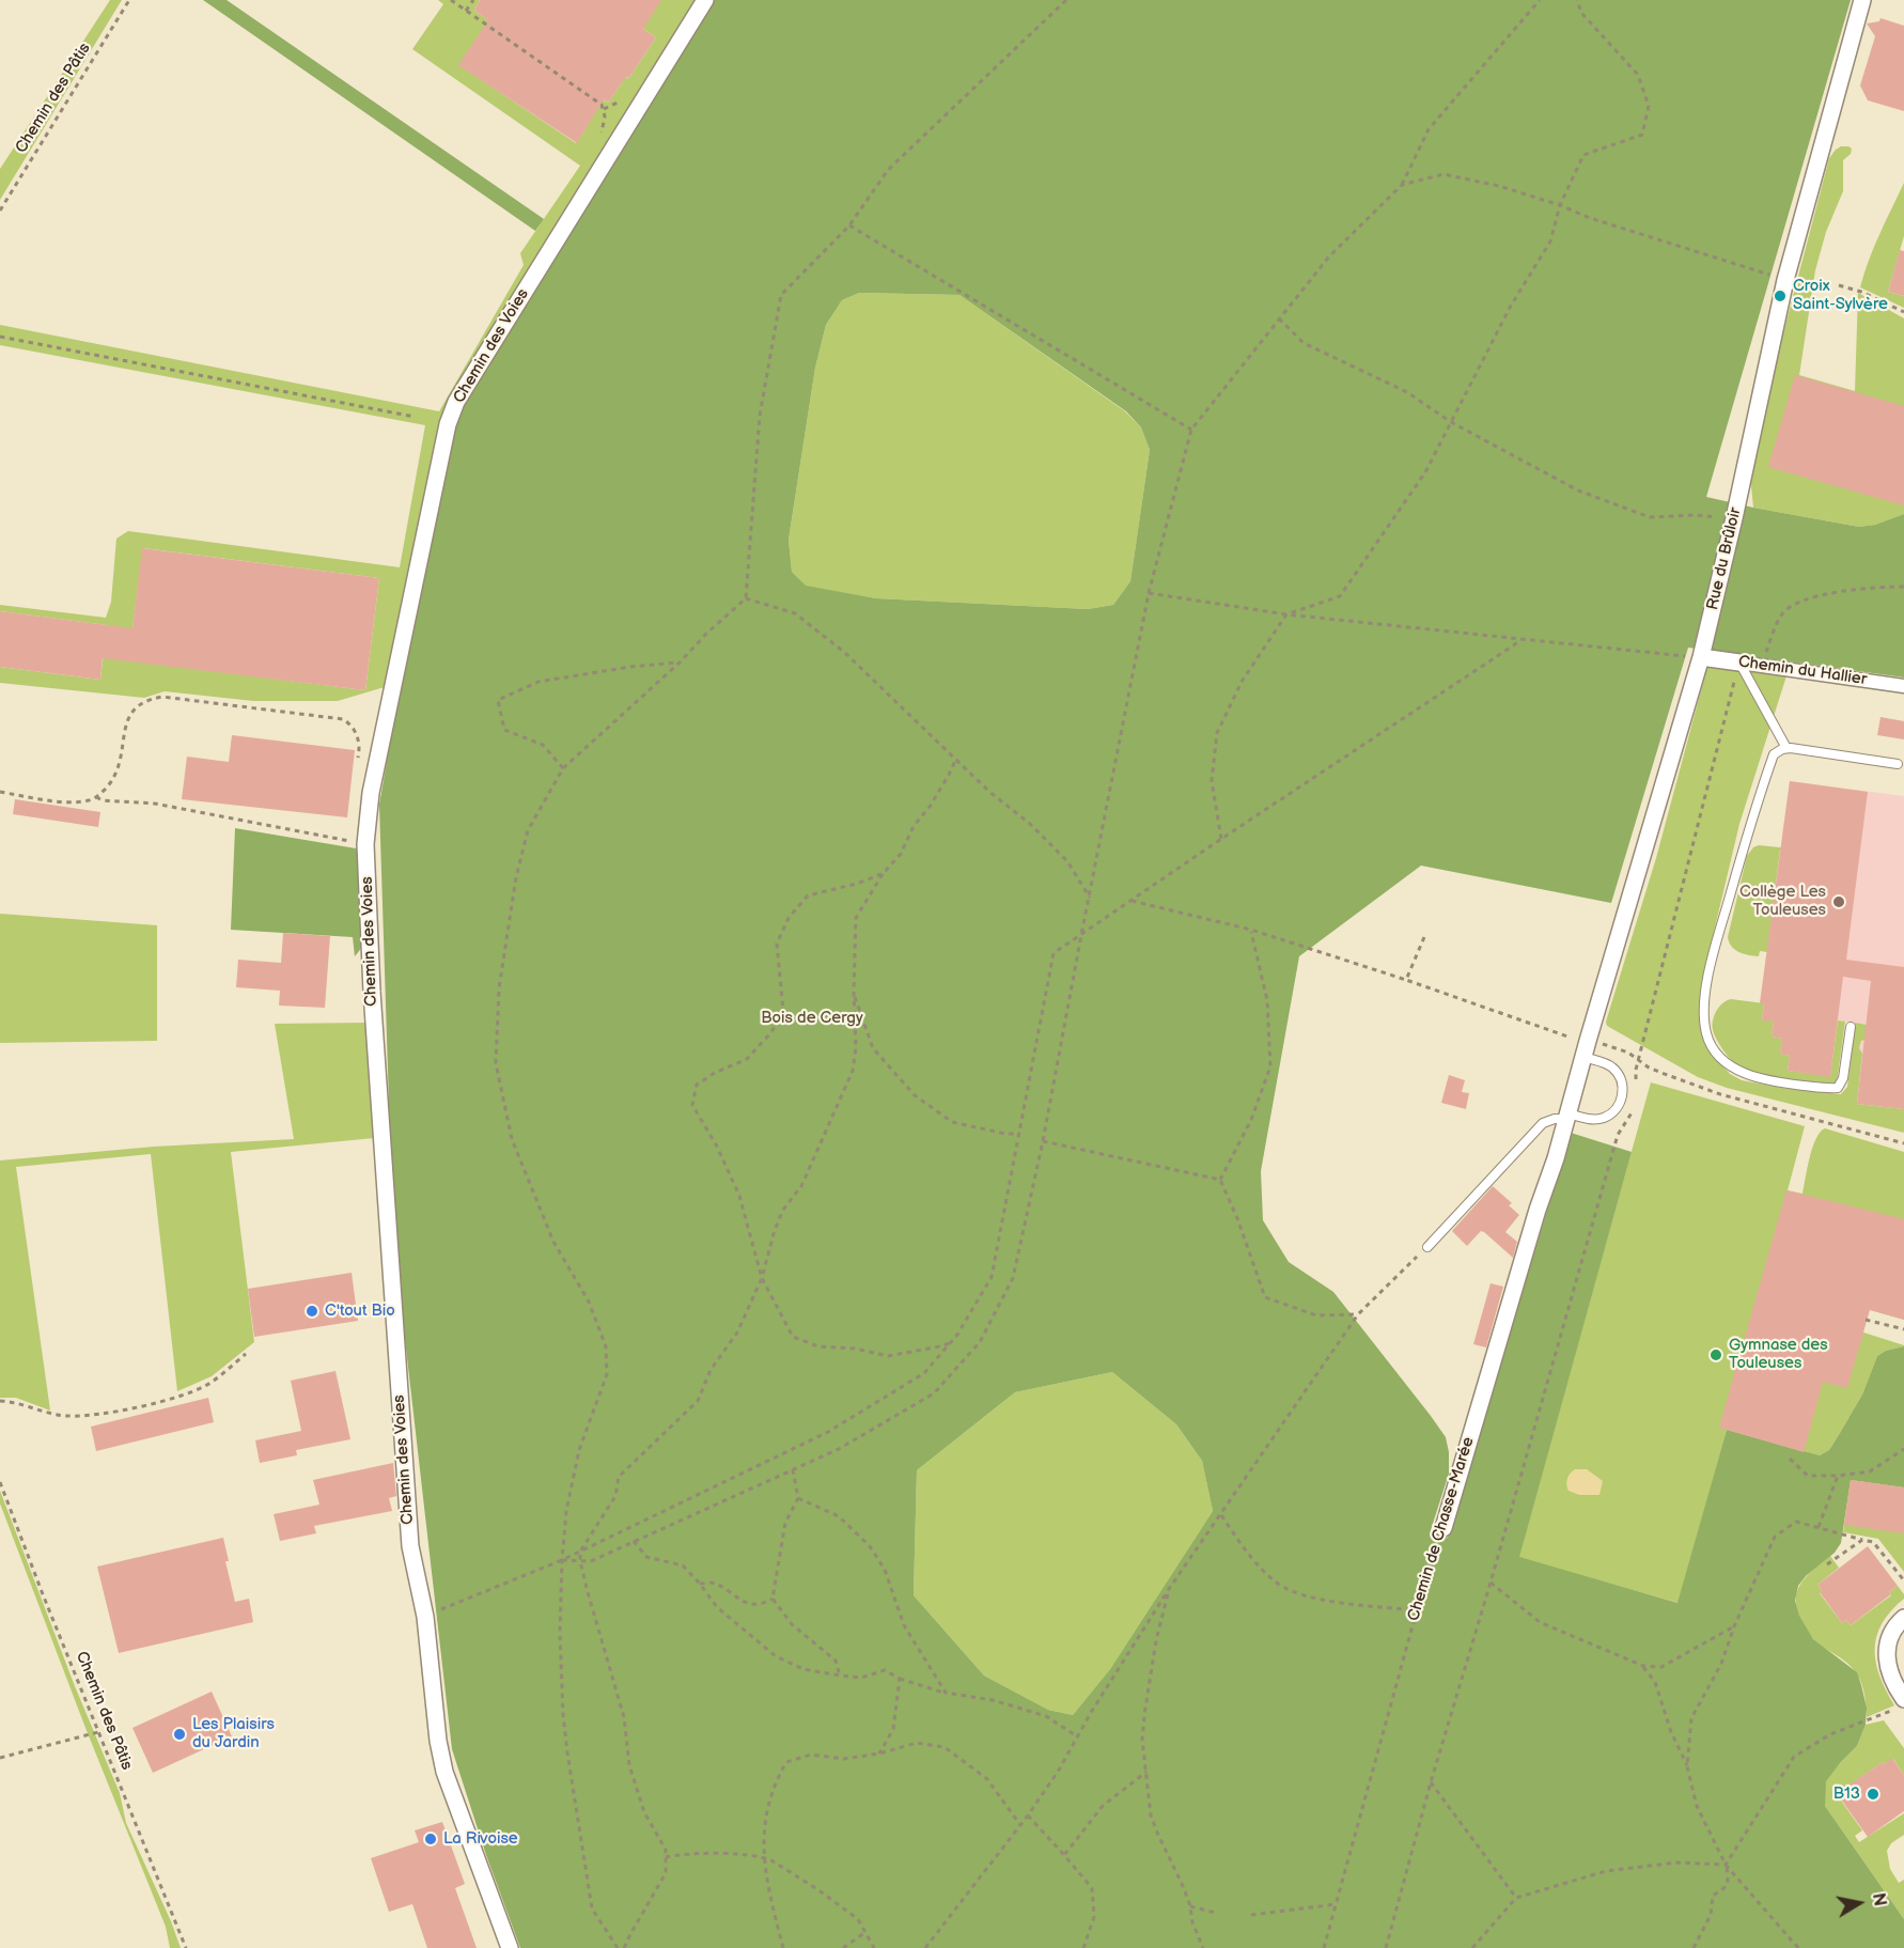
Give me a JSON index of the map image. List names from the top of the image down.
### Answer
{
  "streets": {
    "street": [
      "Chemin des Voies",
      "Rue du Brûloir",
      "Chemin du Hallier",
      "Chemin de Chasse-Marée"
    ],
    "path": ["Chemin des Pâtis"]
  },
  "crossings": [
    ["Rue du Brûloir", "Chemin du Hallier"],
    ["Rue du Brûloir", "Chemin de Chasse-Marée"]
  ],
  "parks": ["Bois de Cergy"],
  "places": [
    "Croix Saint-Sylvère",
    "Collège Les Touleuses",
    "C'tout Bio",
    "Gymnase des Touleuses",
    "Les Plaisirs du Jardin",
    "B13",
    "La Rivoise"
  ],
  "north": "right"
}
